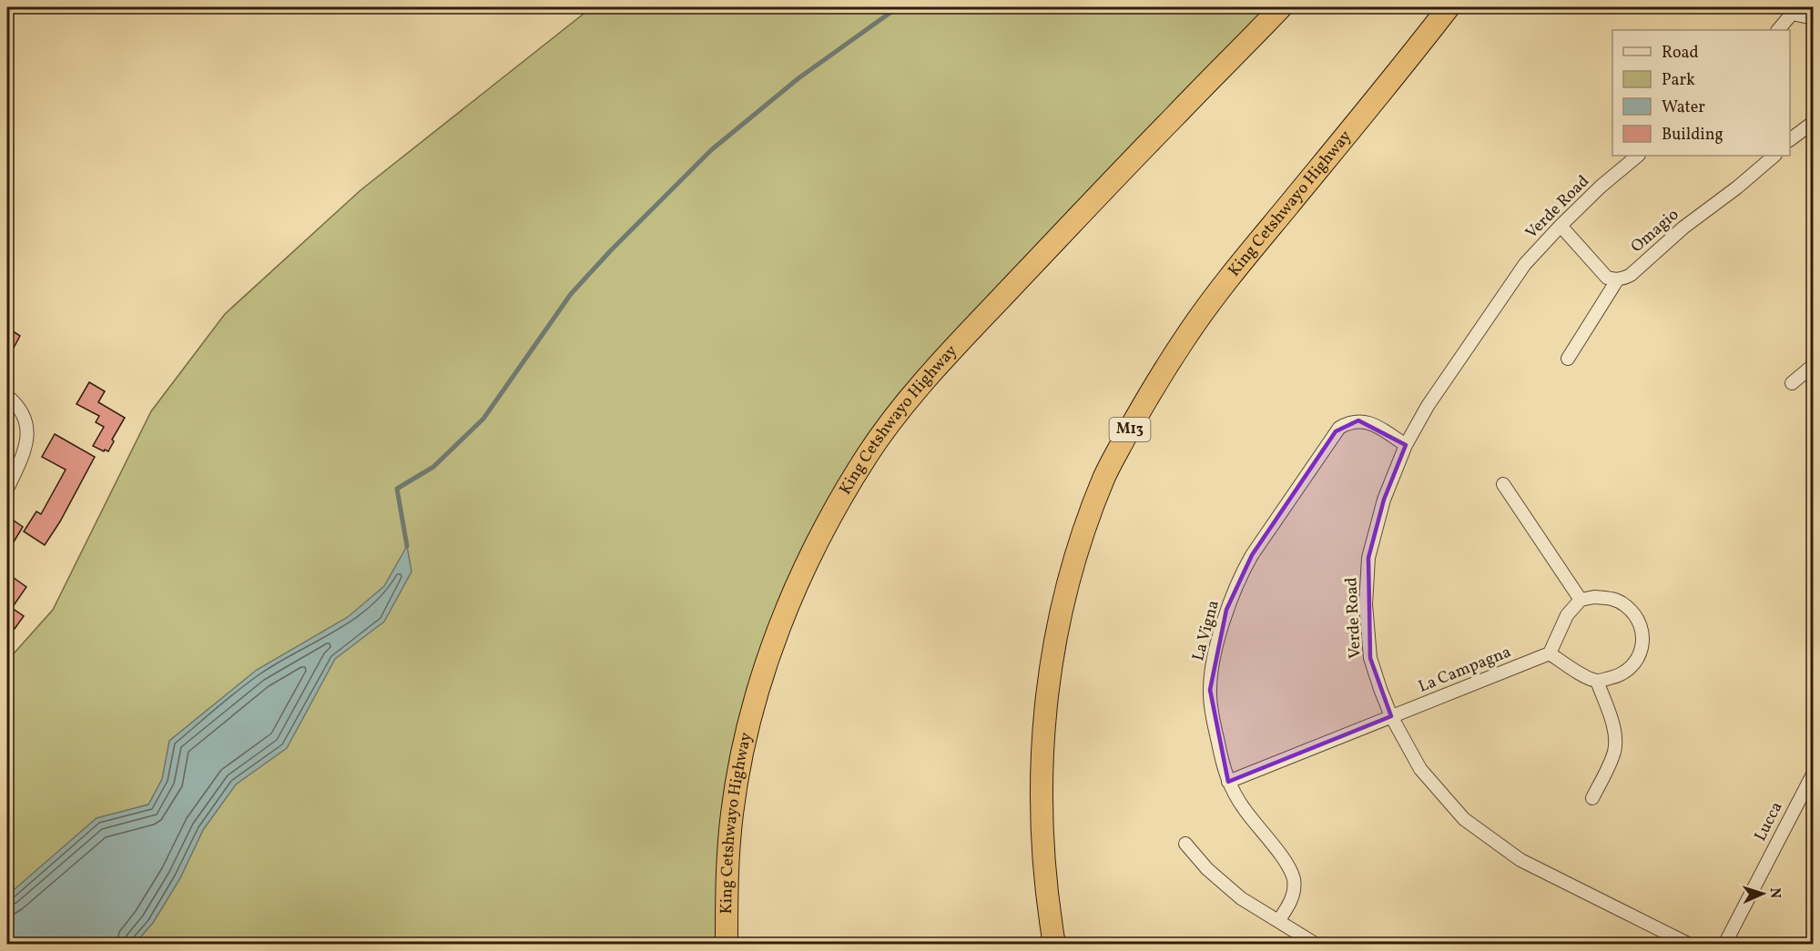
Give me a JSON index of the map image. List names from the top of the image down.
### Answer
{
  "streets": {
    "highway": ["King Cetshwayo Highway", "M13"],
    "street": [
      "Verde Road",
      "Omagio",
      "La Vigna",
      "La Campagna",
      "Lucca"
    ]
  },
  "crossings": [
    ["Verde Road", "La Vigna"],
    ["Verde Road", "La Campagna"],
    ["La Vigna", "La Campagna"]
  ],
  "legend": [
    "Road",
    "Park",
    "Water",
    "Building"
  ],
  "north": "right"
}
